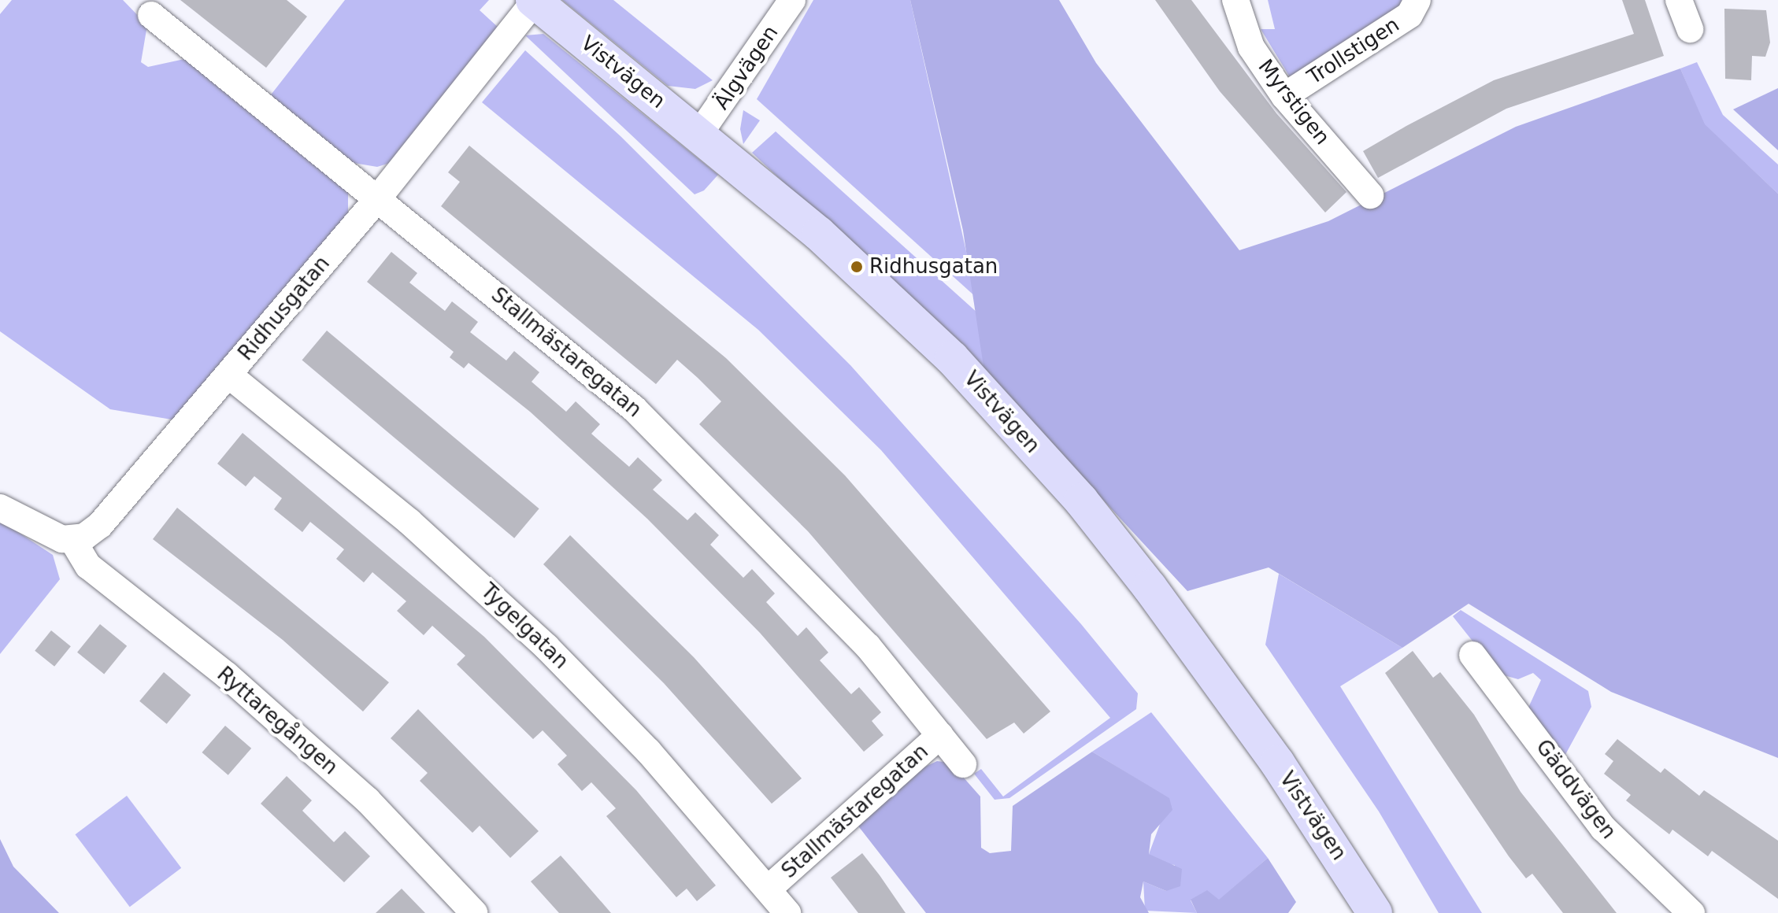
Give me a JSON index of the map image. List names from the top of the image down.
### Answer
{
  "streets": {
    "main road": ["Vistvägen"],
    "street": [
      "Trollstigen",
      "Älgvägen",
      "Myrstigen",
      "Ridhusgatan",
      "Stallmästaregatan",
      "Tygelgatan",
      "Ryttaregången",
      "Gäddvägen"
    ]
  },
  "crossings": [
    ["Trollstigen", "Myrstigen"],
    ["Älgvägen", "Vistvägen"],
    ["Vistvägen", "Ridhusgatan"],
    ["Ridhusgatan", "Stallmästaregatan"],
    ["Ridhusgatan", "Tygelgatan"],
    ["Ridhusgatan", "Ryttaregången"],
    ["Stallmästaregatan", "Tygelgatan"]
  ],
  "places": ["Ridhusgatan"]
}
